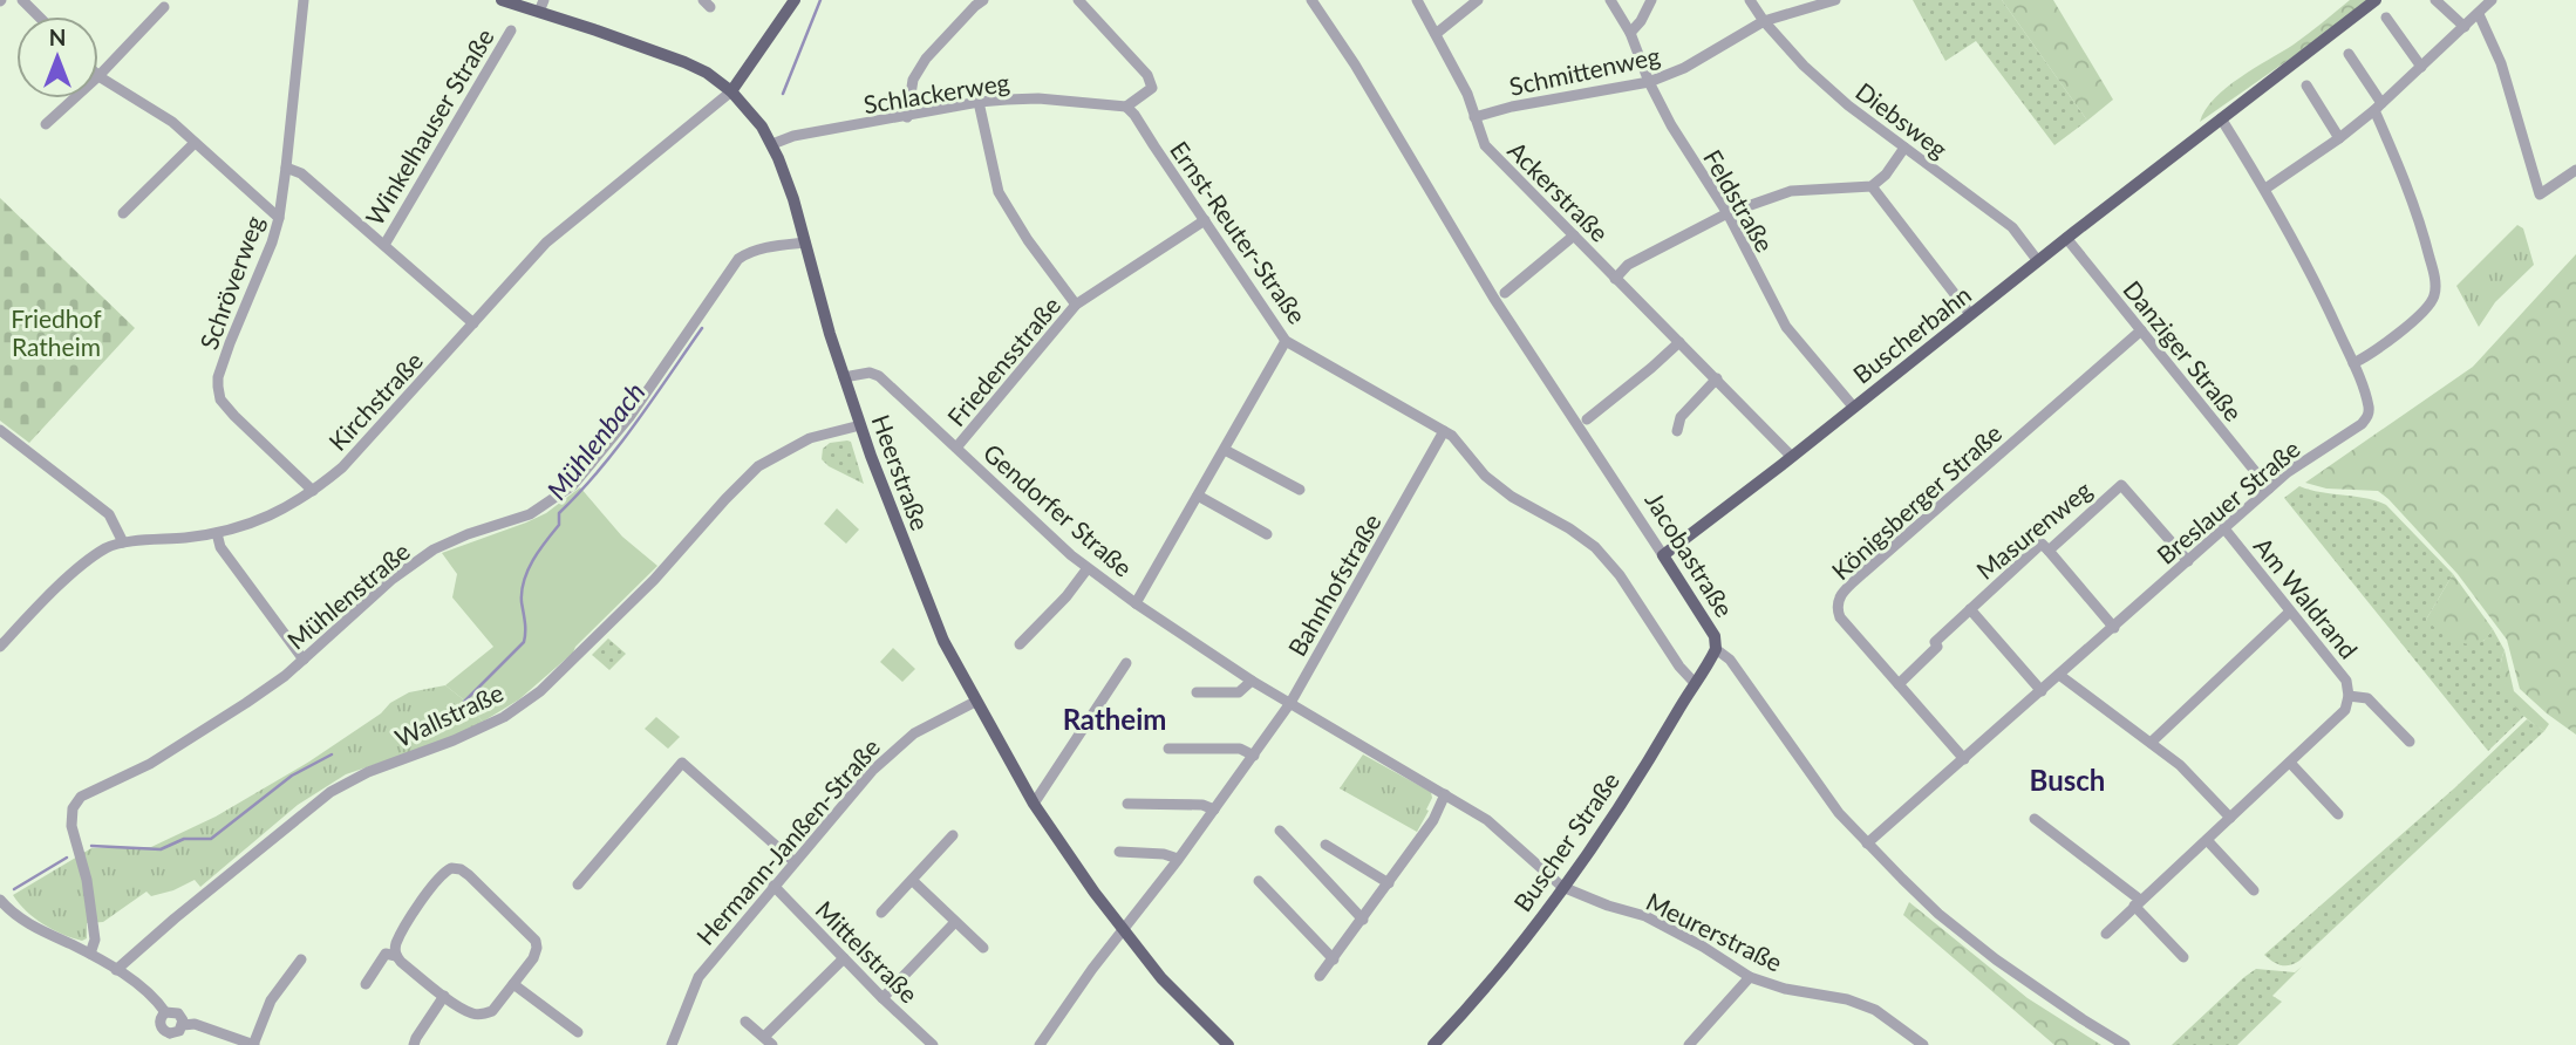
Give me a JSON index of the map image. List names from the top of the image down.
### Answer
{
  "streets": {
    "main road": [
      "Buscherbahn",
      "Heerstraße",
      "Jacobastraße",
      "Buscher Straße"
    ],
    "street": [
      "Schmittenweg",
      "Schlackerweg",
      "Diebsweg",
      "Winkelhauser Straße",
      "Ackerstraße",
      "Feldstraße",
      "Ernst-Reuter-Straße",
      "Schröverweg",
      "Danziger Straße",
      "Friedensstraße",
      "Kirchstraße",
      "Königsberger Straße",
      "Breslauer Straße",
      "Gendorfer Straße",
      "Masurenweg",
      "Bahnhofstraße",
      "Mühlenstraße",
      "Am Waldrand",
      "Wallstraße",
      "Hermann-Janßen-Straße",
      "Meurerstraße",
      "Mittelstraße"
    ]
  },
  "crossings": [
    ["Schmittenweg", "Diebsweg"],
    ["Schmittenweg", "Ackerstraße"],
    ["Schmittenweg", "Feldstraße"],
    ["Schlackerweg", "Ernst-Reuter-Straße"],
    ["Schlackerweg", "Heerstraße"],
    ["Diebsweg", "Buscherbahn"],
    ["Ackerstraße", "Buscherbahn"],
    ["Feldstraße", "Buscherbahn"],
    ["Ernst-Reuter-Straße", "Friedensstraße"],
    ["Ernst-Reuter-Straße", "Bahnhofstraße"],
    ["Ernst-Reuter-Straße", "Buscher Straße"],
    ["Schröverweg", "Kirchstraße"],
    ["Buscherbahn", "Danziger Straße"],
    ["Buscherbahn", "Breslauer Straße"],
    ["Buscherbahn", "Jacobastraße"],
    ["Danziger Straße", "Königsberger Straße"],
    ["Danziger Straße", "Breslauer Straße"],
    ["Friedensstraße", "Gendorfer Straße"],
    ["Kirchstraße", "Heerstraße"],
    ["Heerstraße", "Gendorfer Straße"],
    ["Heerstraße", "Bahnhofstraße"],
    ["Heerstraße", "Mühlenstraße"],
    ["Heerstraße", "Wallstraße"],
    ["Heerstraße", "Hermann-Janßen-Straße"],
    ["Königsberger Straße", "Breslauer Straße"],
    ["Königsberger Straße", "Masurenweg"],
    ["Breslauer Straße", "Masurenweg"],
    ["Breslauer Straße", "Jacobastraße"],
    ["Breslauer Straße", "Am Waldrand"],
    ["Gendorfer Straße", "Bahnhofstraße"],
    ["Gendorfer Straße", "Meurerstraße"],
    ["Jacobastraße", "Buscher Straße"],
    ["Bahnhofstraße", "Meurerstraße"],
    ["Hermann-Janßen-Straße", "Mittelstraße"],
    ["Buscher Straße", "Meurerstraße"]
  ],
  "districts": ["Ratheim", "Busch"],
  "water": ["Mühlenbach"],
  "parks": ["Friedhof Ratheim"],
  "north": "top"
}
